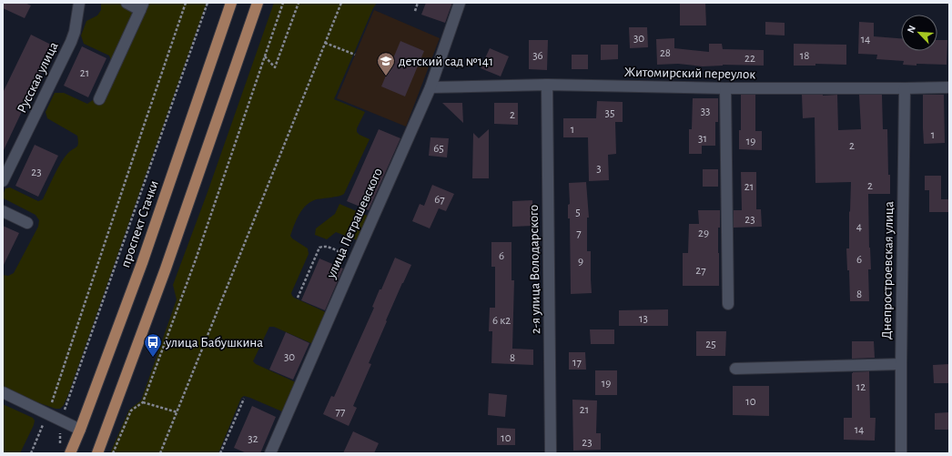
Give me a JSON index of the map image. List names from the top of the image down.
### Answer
{
  "streets": {
    "main road": ["проспект Стачки"],
    "street": [
      "Житомирский переулок",
      "Русская улица",
      "улица Петрашевского",
      "2-я улица Володарского",
      "Днепростроевская улица"
    ]
  },
  "crossings": [
    ["Житомирский переулок", "улица Петрашевского"],
    ["Житомирский переулок", "2-я улица Володарского"],
    ["Житомирский переулок", "Днепростроевская улица"]
  ],
  "places": {
    "school or university": ["детский сад №141"],
    "bus stop": ["улица Бабушкина"]
  },
  "house_numbers": [
    "30",
    "14",
    "28",
    "36",
    "18",
    "22",
    "21",
    "33",
    "35",
    "2",
    "1",
    "1",
    "31",
    "19",
    "2",
    "65",
    "3",
    "23",
    "2",
    "21",
    "67",
    "5",
    "23",
    "4",
    "7",
    "29",
    "6",
    "6",
    "9",
    "27",
    "8",
    "13",
    "6 к2",
    "25",
    "30",
    "8",
    "17",
    "19",
    "12",
    "10",
    "21",
    "77",
    "14",
    "10",
    "32",
    "23"
  ],
  "north": "top left"
}
